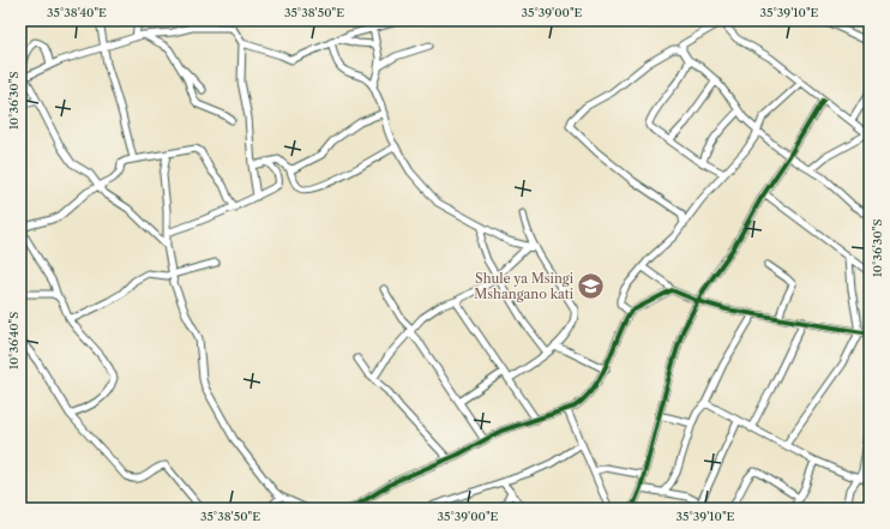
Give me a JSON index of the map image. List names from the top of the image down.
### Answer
{
  "places": {
    "school or university": ["Shule ya Msingi Mshangano kati"]
  },
  "coordinates": [
    "35°38'40\"E",
    "35°38'50\"E",
    "35°39'00\"E",
    "35°39'10\"E",
    "10°36'30\"S",
    "10°36'40\"S"
  ]
}
